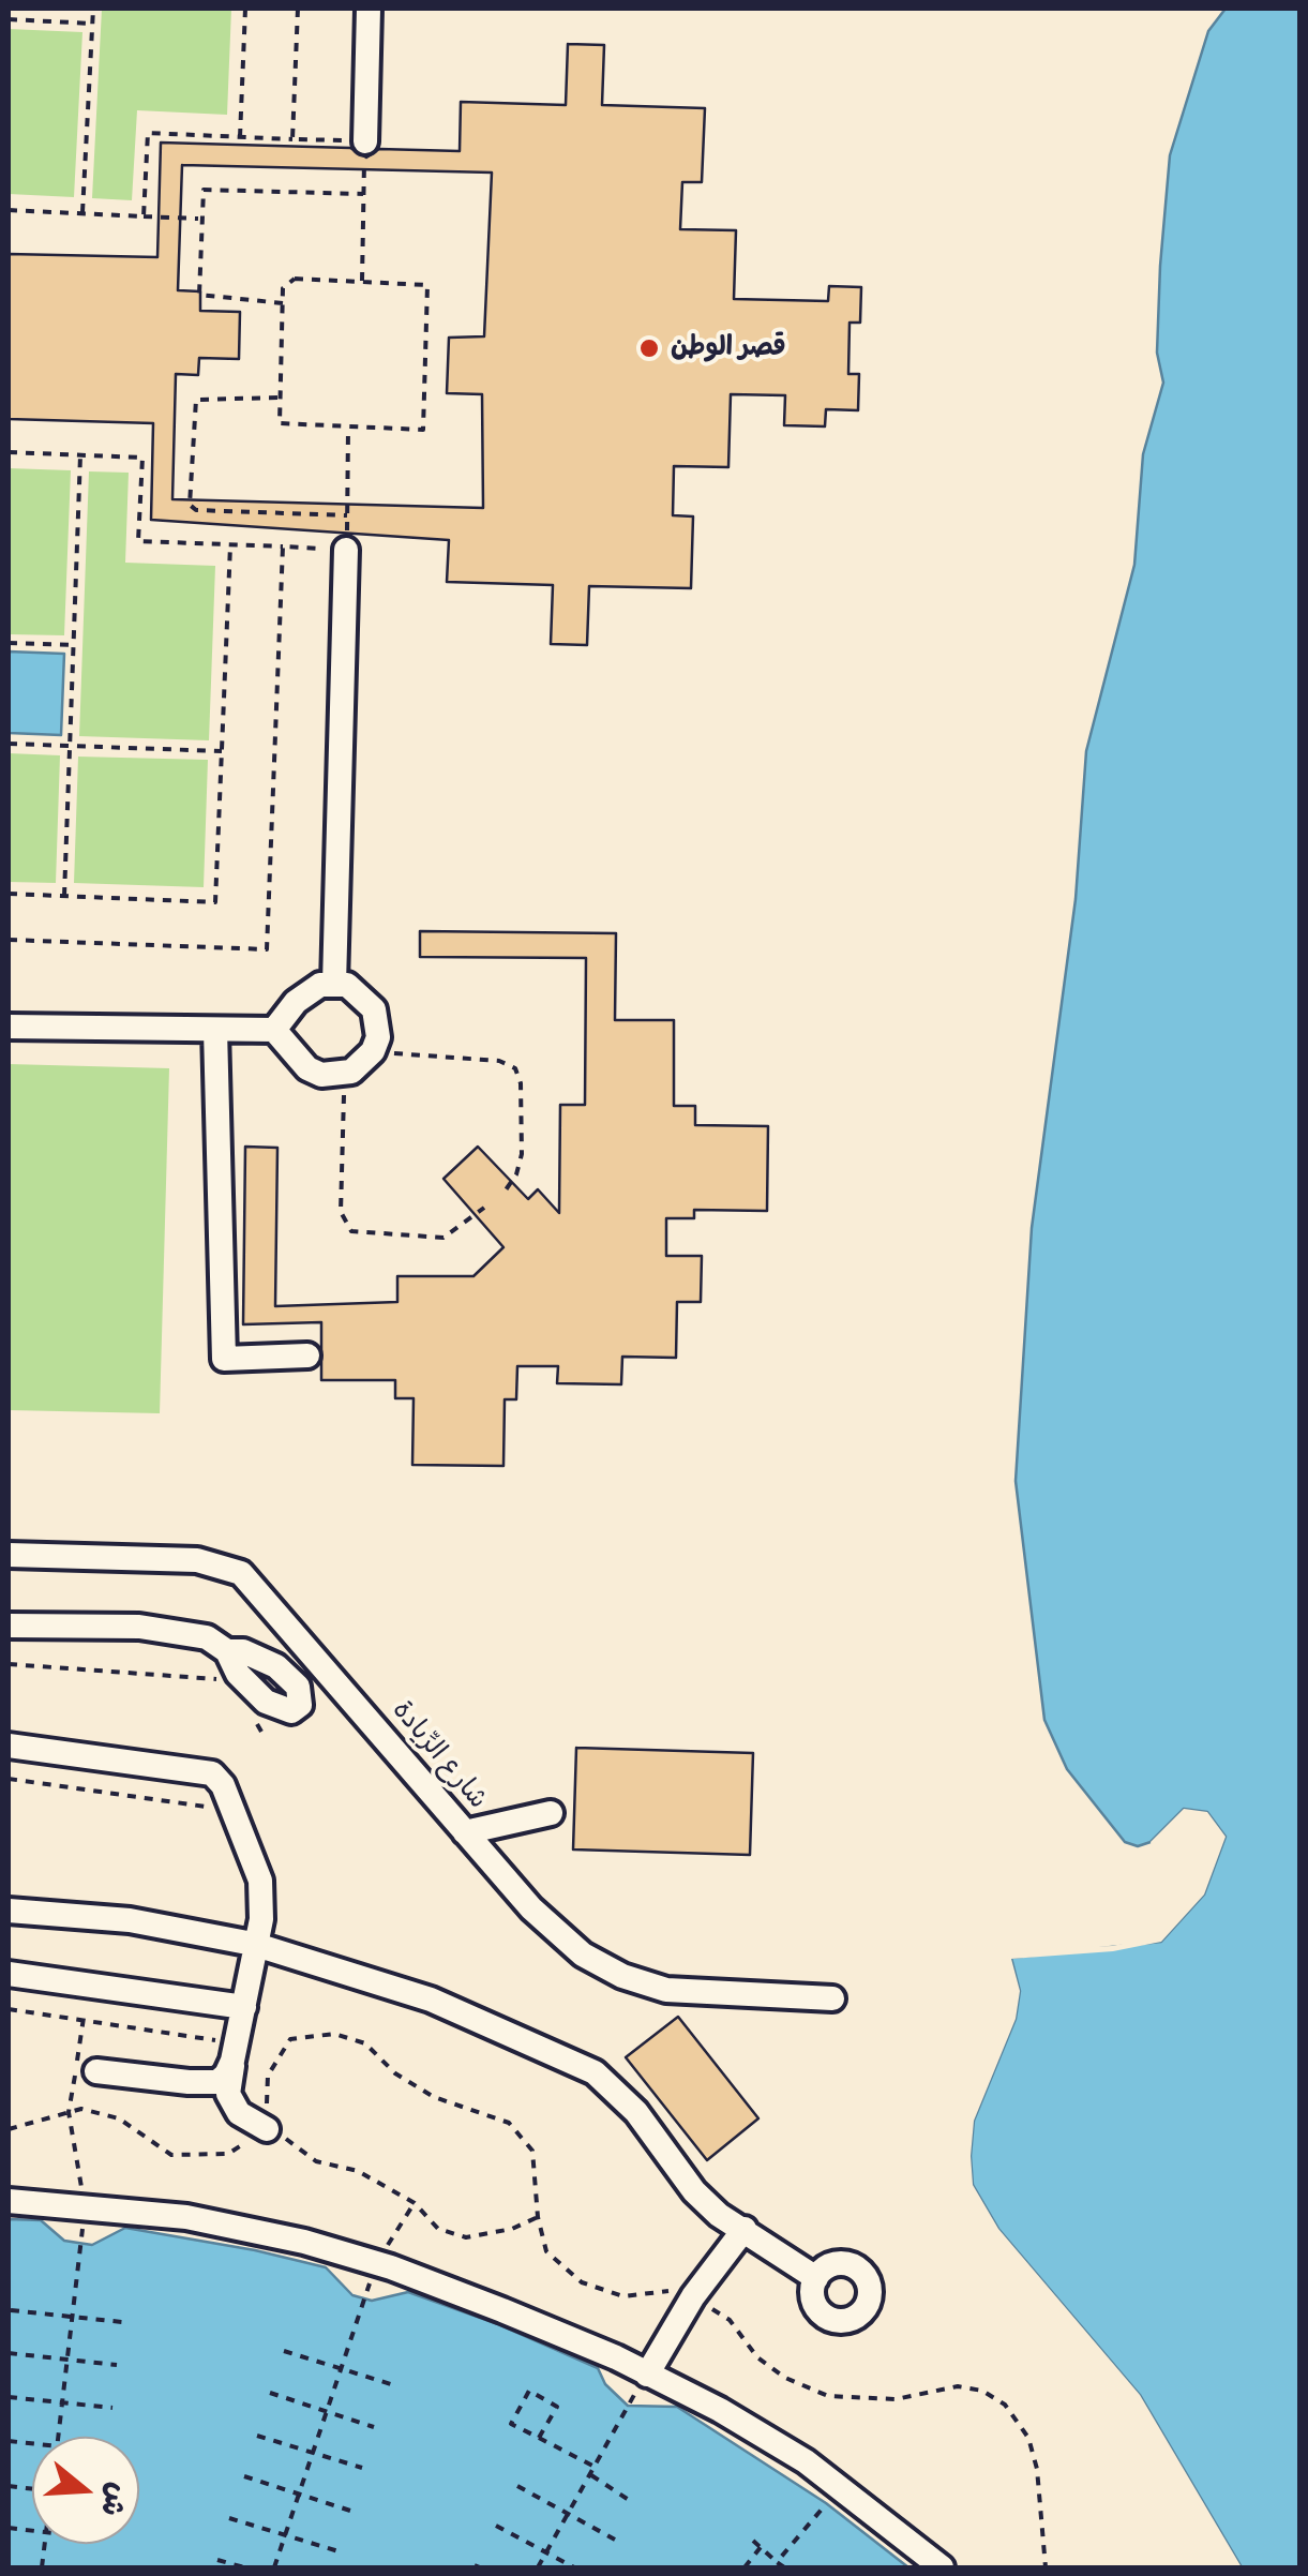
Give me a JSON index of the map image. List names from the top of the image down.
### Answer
{
  "streets": {
    "street": ["شارع الرِّيادة"]
  },
  "places": ["قصر الوطن"],
  "north": "right"
}
